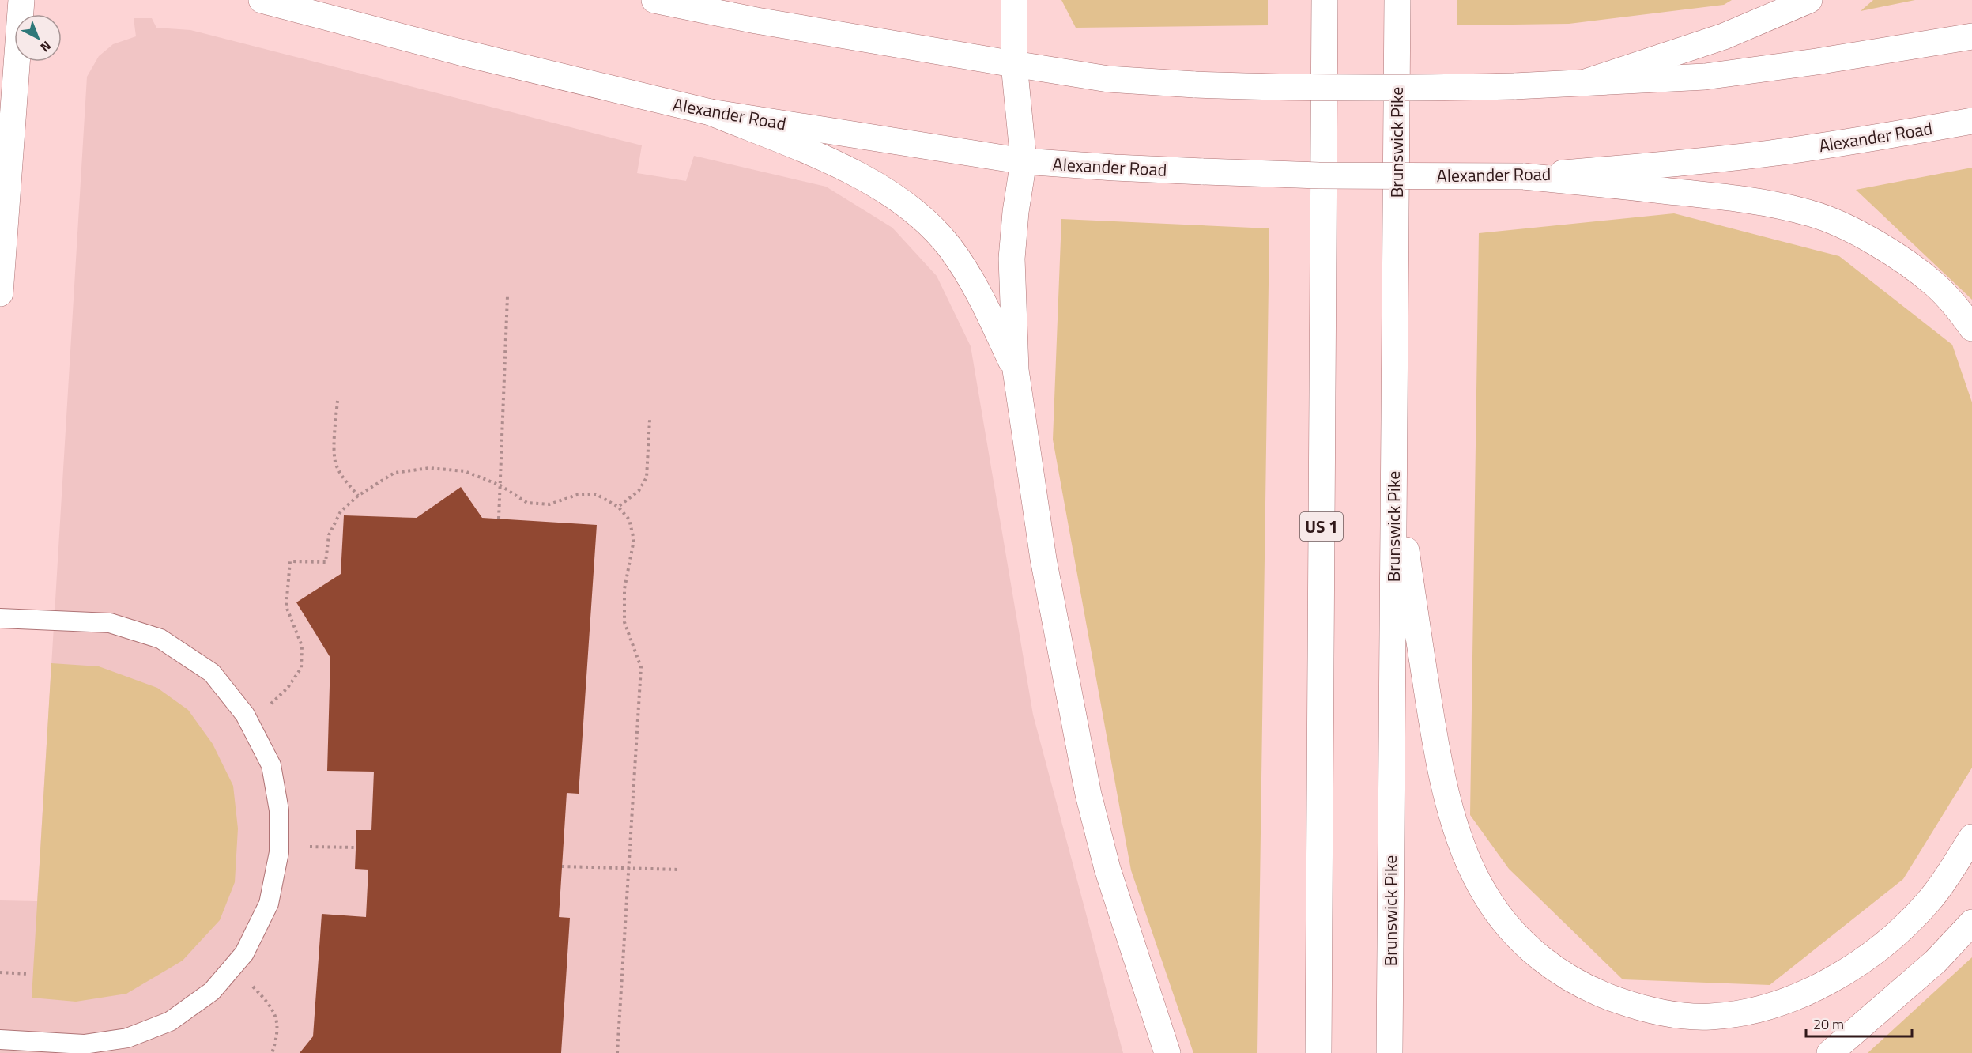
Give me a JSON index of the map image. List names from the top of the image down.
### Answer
{
  "streets": {
    "main road": ["Alexander Road", "Brunswick Pike", "US 1"]
  },
  "scale_bar": "20 m",
  "north": "bottom right"
}
